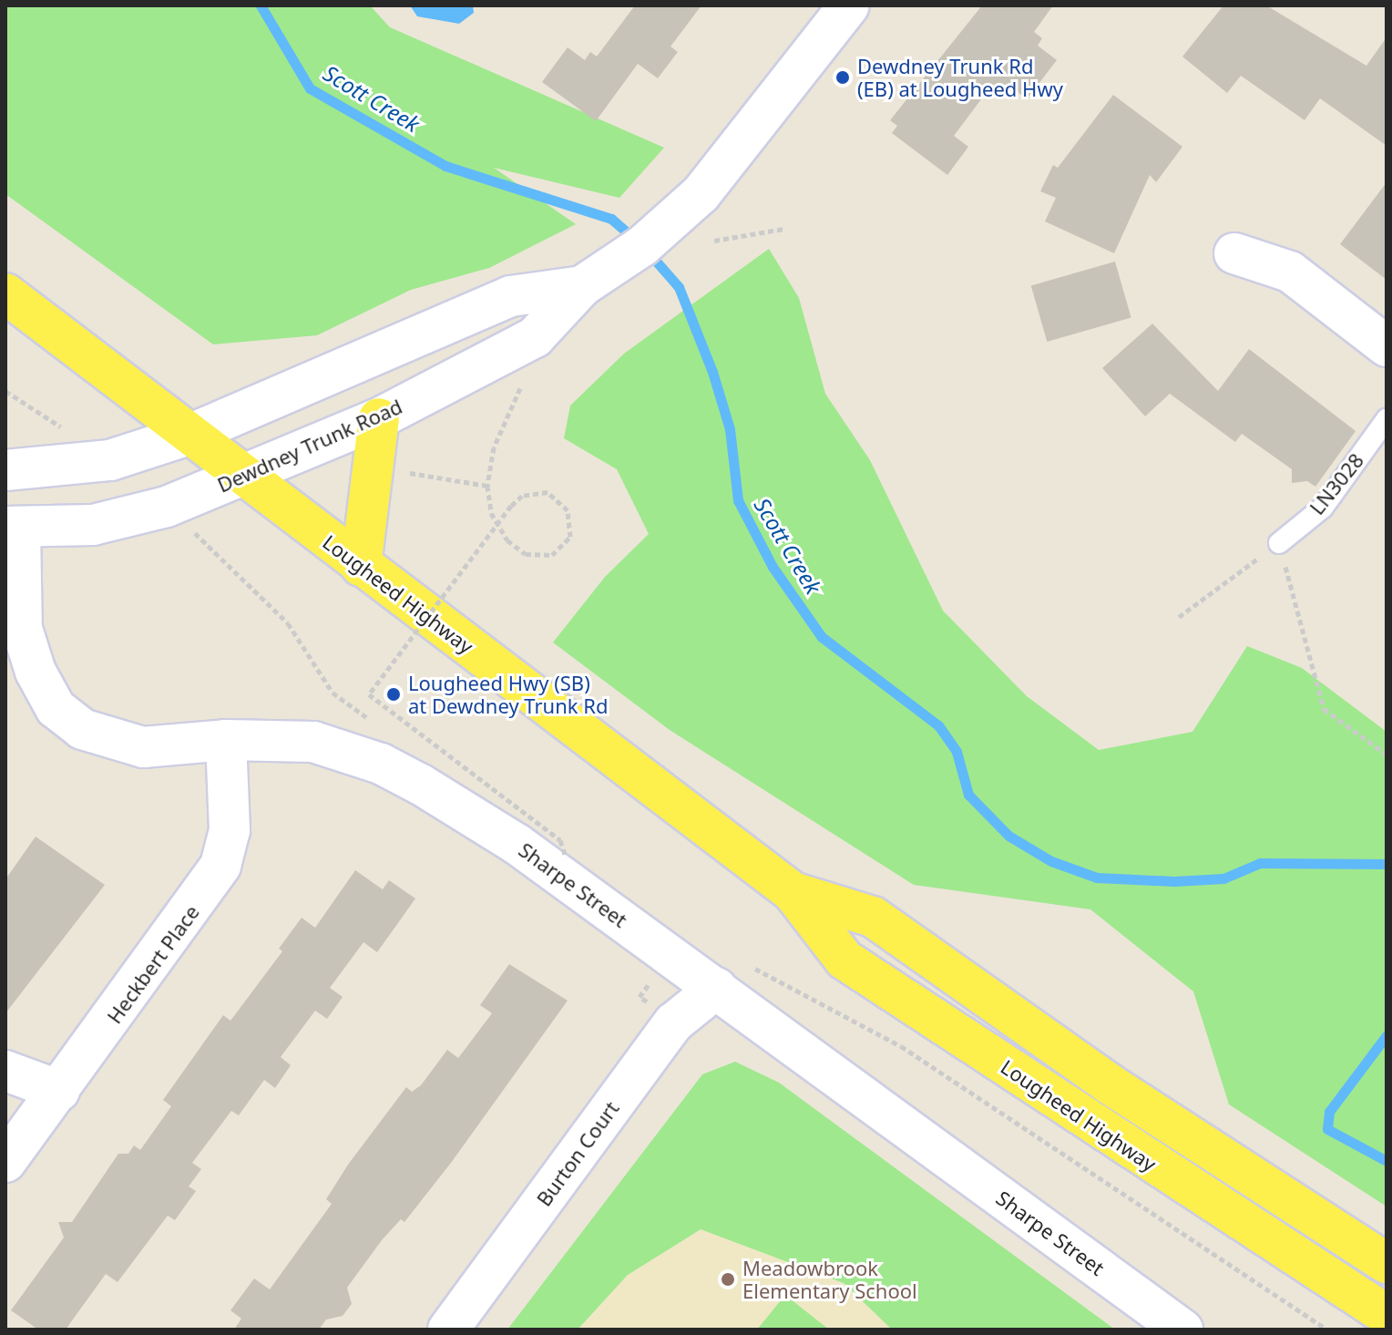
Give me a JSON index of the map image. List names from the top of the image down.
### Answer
{
  "streets": {
    "main road": ["Lougheed Highway"],
    "street": [
      "Dewdney Trunk Road",
      "Sharpe Street",
      "Heckbert Place",
      "Burton Court"
    ],
    "lane": ["LN3028"]
  },
  "crossings": [
    ["Dewdney Trunk Road", "Lougheed Highway"],
    ["Dewdney Trunk Road", "Sharpe Street"],
    ["Sharpe Street", "Heckbert Place"],
    ["Sharpe Street", "Burton Court"]
  ],
  "water": ["Scott Creek"],
  "places": ["Dewdney Trunk Rd (EB) at Lougheed Hwy", "Lougheed Hwy (SB) at Dewdney Trunk Rd", "Meadowbrook Elementary School"]
}
